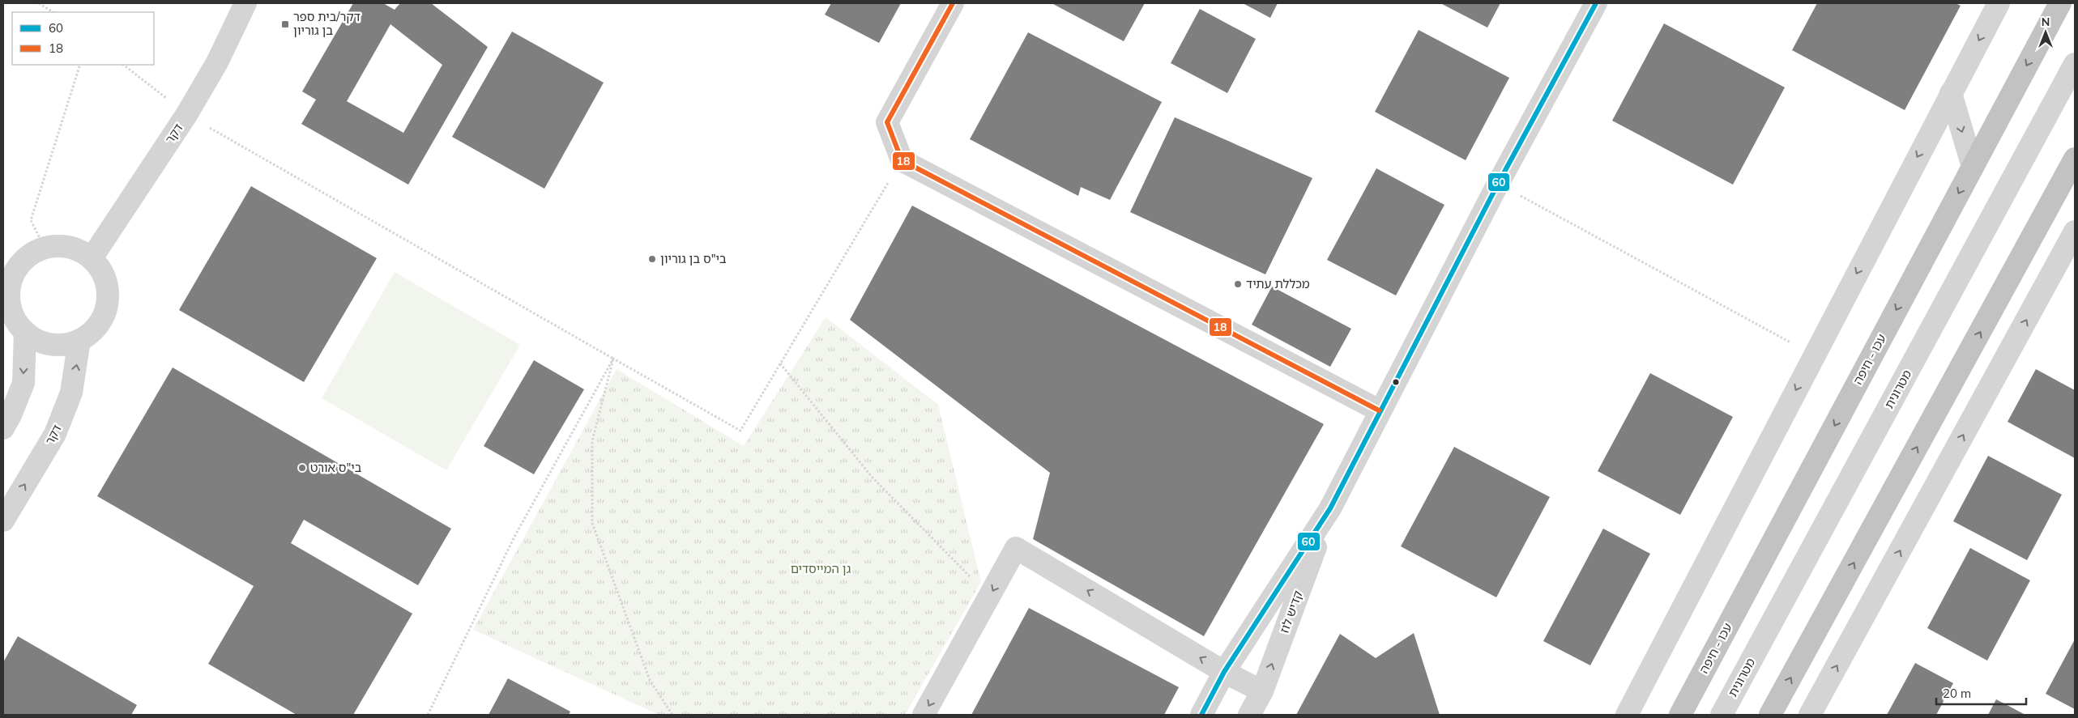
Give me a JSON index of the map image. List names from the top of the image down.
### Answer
{
  "streets": {
    "highway": ["עכו - חיפה"],
    "street": ["דקר", "מטרונית", "קדיש לוז"]
  },
  "parks": ["גן המייסדים"],
  "places": {
    "transit": ["דקר/בית ספר בן גוריון"],
    "other": ["בי\"ס בן גוריון", "מכללת עתיד", "בי\"ס אורט"]
  },
  "lines": ["transit line 60", "transit line 18"],
  "legend": ["60", "18"],
  "scale_bar": "20 m",
  "north": "top"
}
